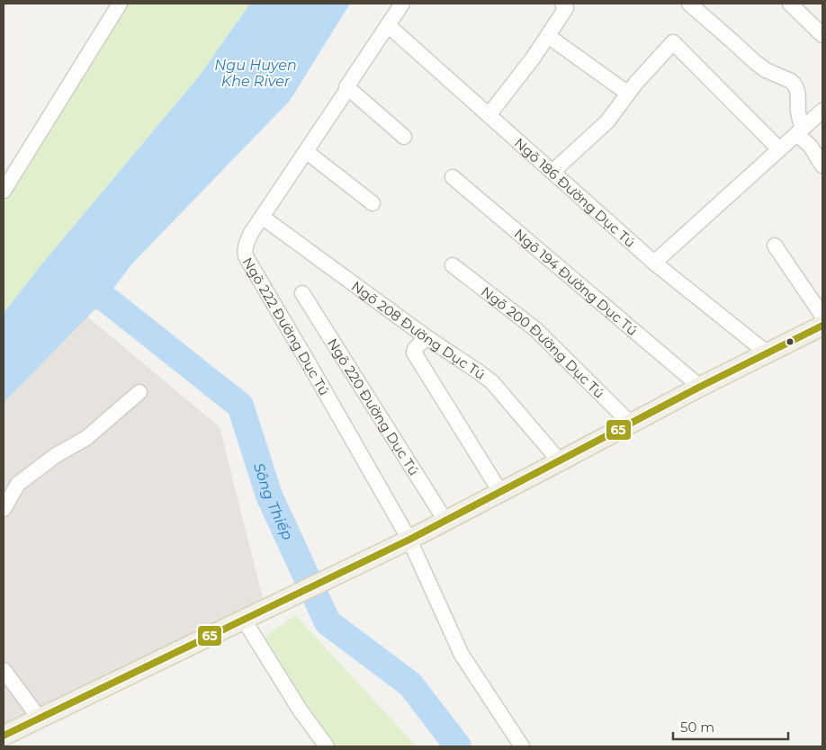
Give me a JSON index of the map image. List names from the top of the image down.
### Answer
{
  "streets": {
    "street": [
      "Ngõ 186 Đường Dục Tú",
      "Ngõ 194 Đường Dục Tú",
      "Ngõ 222 Đường Dục Tú",
      "Ngõ 208 Đường Dục Tú",
      "Ngõ 200 Đường Dục Tú",
      "Ngõ 220 Đường Dục Tú"
    ]
  },
  "crossings": [
    ["Ngõ 186 Đường Dục Tú", "Ngõ 222 Đường Dục Tú"],
    ["Ngõ 222 Đường Dục Tú", "Ngõ 208 Đường Dục Tú"]
  ],
  "water": ["Ngu Huyen Khe River", "Sông Thiếp"],
  "lines": ["transit line 65"],
  "scale_bar": "50 m"
}
